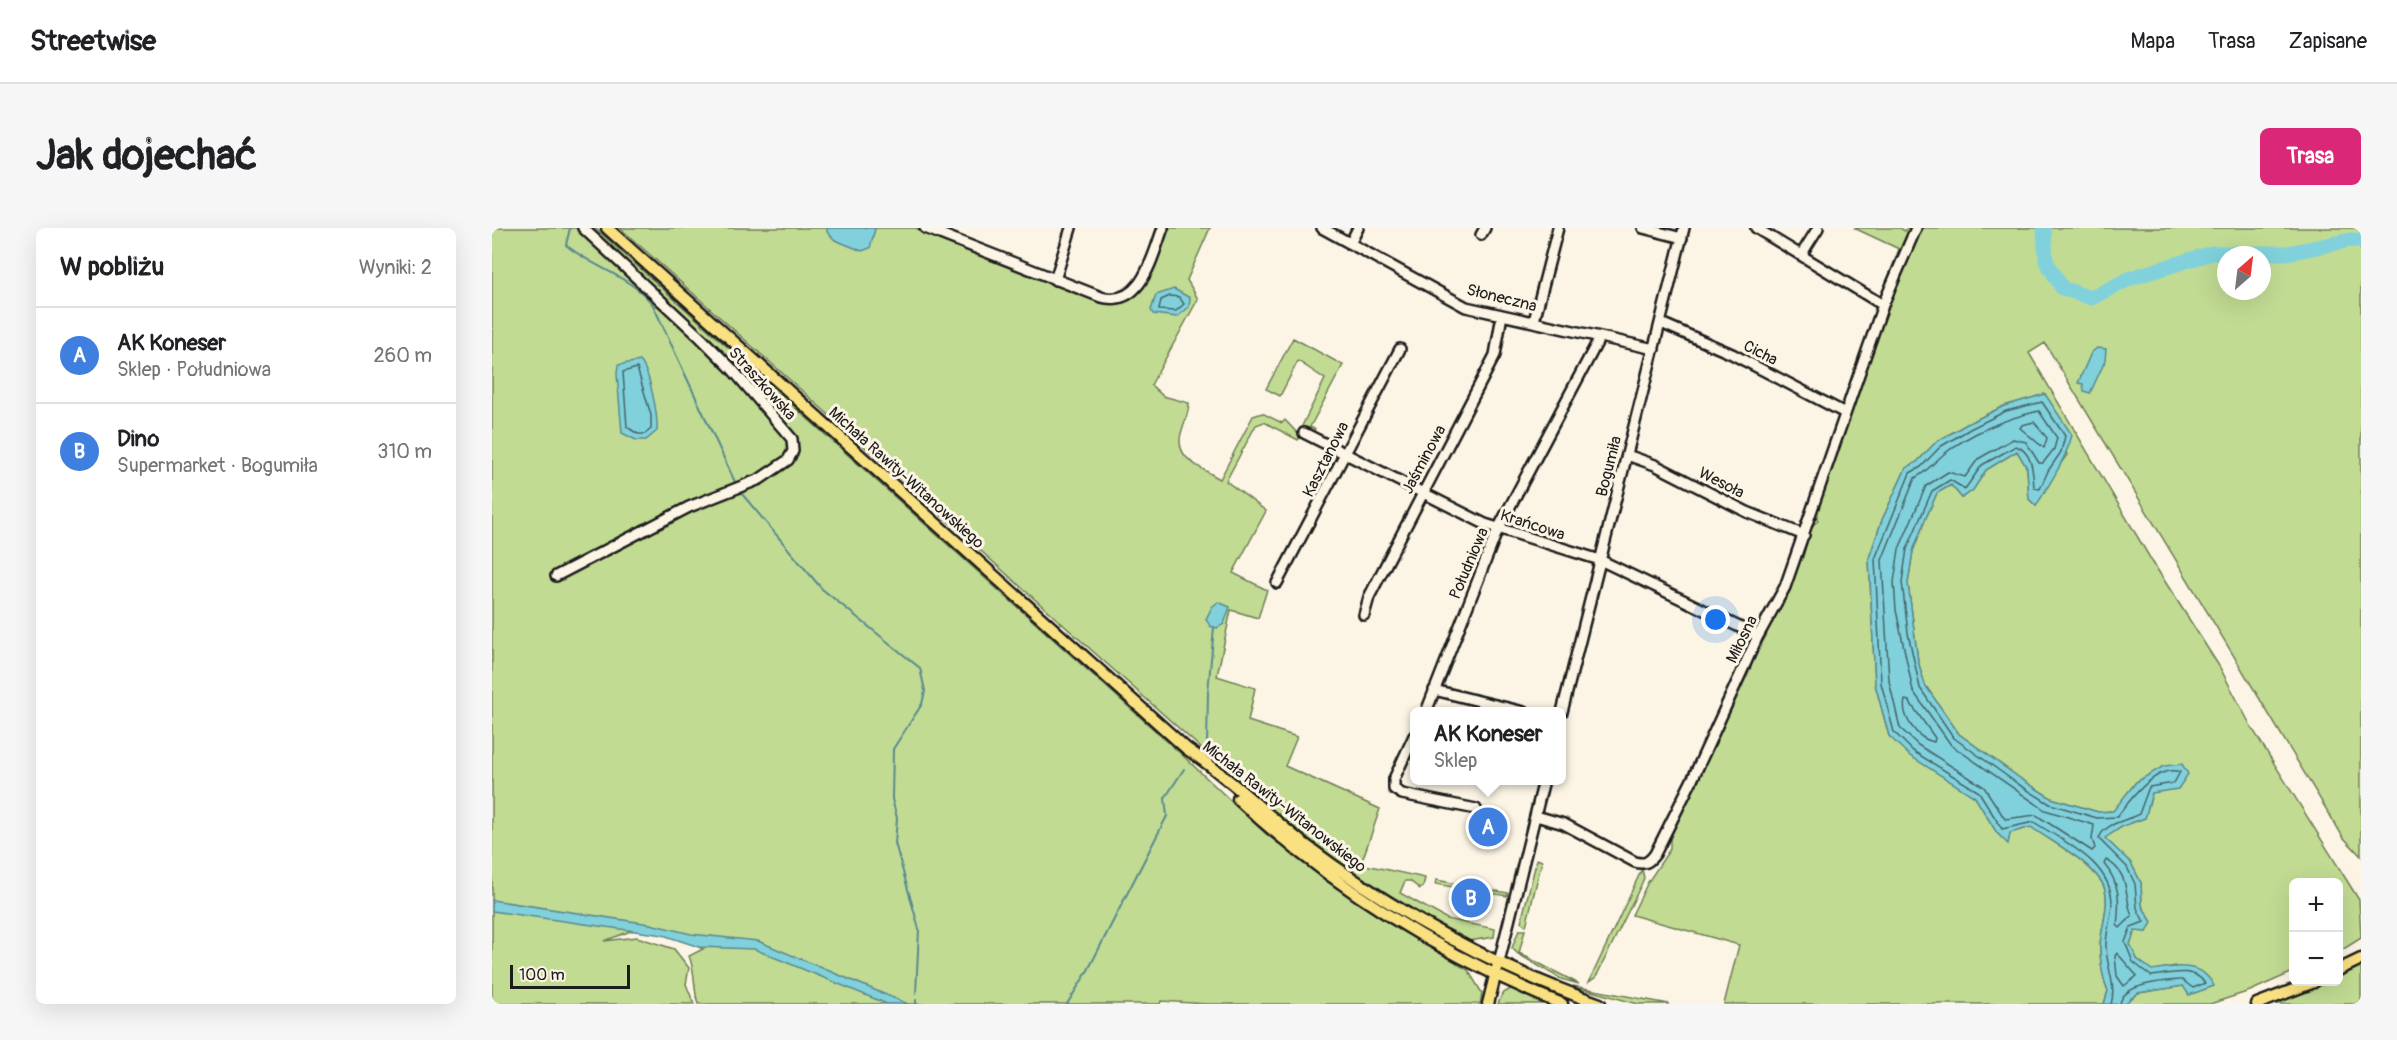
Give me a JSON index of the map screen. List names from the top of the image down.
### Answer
{
  "streets": {
    "main road": ["Michała Rawity-Witanowskiego"],
    "street": [
      "Słoneczna",
      "Cicha",
      "Straszkowska",
      "Kasztanowa",
      "Jaśminowa",
      "Bogumiła",
      "Wesoła",
      "Krańcowa",
      "Południowa",
      "Miłosna"
    ]
  },
  "crossings": [
    ["Słoneczna", "Jaśminowa"],
    ["Słoneczna", "Bogumiła"],
    ["Słoneczna", "Południowa"],
    ["Cicha", "Bogumiła"],
    ["Cicha", "Miłosna"],
    ["Kasztanowa", "Krańcowa"],
    ["Jaśminowa", "Krańcowa"],
    ["Bogumiła", "Wesoła"],
    ["Bogumiła", "Krańcowa"],
    ["Wesoła", "Miłosna"],
    ["Krańcowa", "Południowa"],
    ["Krańcowa", "Miłosna"]
  ],
  "scale_bar": "100 m",
  "north": "top right",
  "page": {
    "header": "Streetwise",
    "nav": ["Mapa", "Trasa", "Zapisane"],
    "buttons": "Trasa",
    "title": "Jak dojechać",
    "heading": ["W pobliżu", "Wyniki: 2"],
    "list": [
      {
        "mark": "A",
        "name": "AK Koneser",
        "note": "Sklep · Południowa",
        "value": "260 m"
      },
      {
        "mark": "B",
        "name": "Dino",
        "note": "Supermarket · Bogumiła",
        "value": "310 m"
      }
    ],
    "popup": ["AK Koneser", "Sklep"],
    "pins": ["A", "B"],
    "map_buttons": ["+", "−"],
    "scale": "100 m"
  }
}
